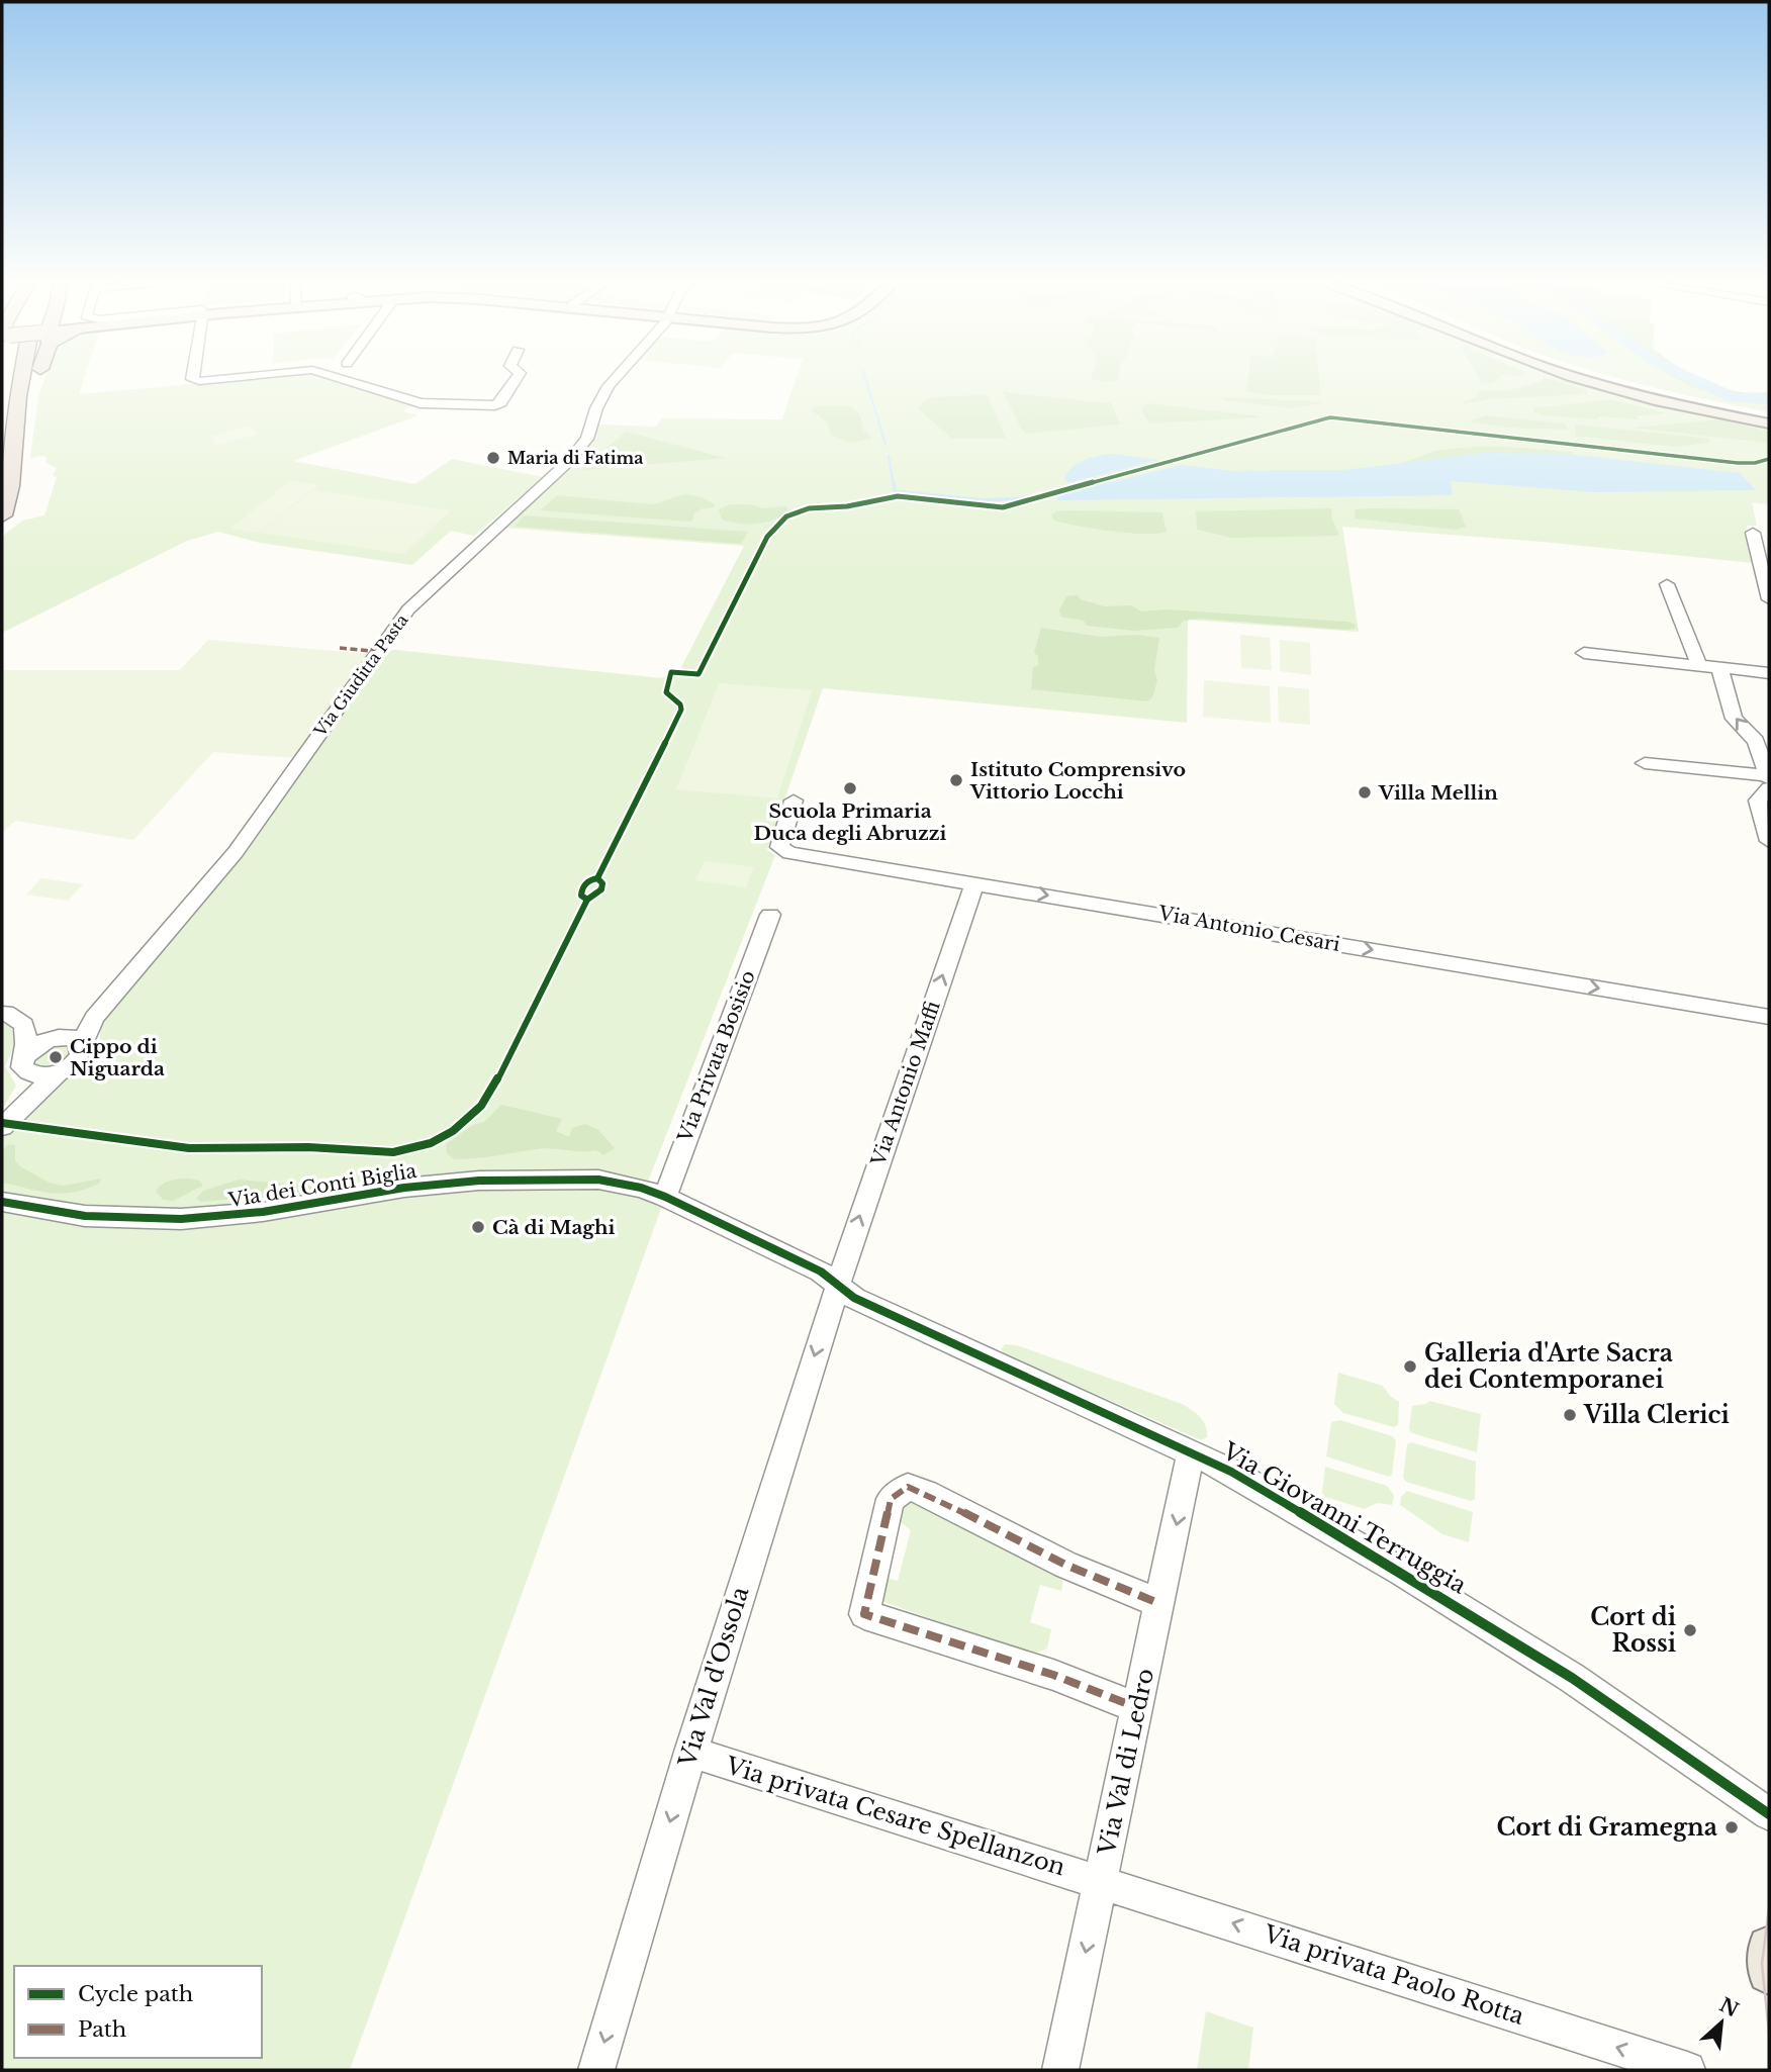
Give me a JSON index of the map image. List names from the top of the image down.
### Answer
{
  "streets": {
    "street": [
      "Via Giuditta Pasta",
      "Via Antonio Cesari",
      "Via Privata Bosisio",
      "Via Antonio Maffi",
      "Via dei Conti Biglia",
      "Via Giovanni Terruggia",
      "Via Val d'Ossola",
      "Via Val di Ledro",
      "Via privata Cesare Spellanzon",
      "Via privata Paolo Rotta"
    ]
  },
  "crossings": [
    ["Via Antonio Cesari", "Via Antonio Maffi"],
    ["Via Privata Bosisio", "Via dei Conti Biglia"],
    ["Via Antonio Maffi", "Via dei Conti Biglia"],
    ["Via Antonio Maffi", "Via Giovanni Terruggia"],
    ["Via Antonio Maffi", "Via Val d'Ossola"],
    ["Via dei Conti Biglia", "Via Giovanni Terruggia"],
    ["Via dei Conti Biglia", "Via Val d'Ossola"],
    ["Via Giovanni Terruggia", "Via Val d'Ossola"],
    ["Via Giovanni Terruggia", "Via Val di Ledro"],
    ["Via Val d'Ossola", "Via privata Cesare Spellanzon"],
    ["Via Val di Ledro", "Via privata Cesare Spellanzon"],
    ["Via Val di Ledro", "Via privata Paolo Rotta"],
    ["Via privata Cesare Spellanzon", "Via privata Paolo Rotta"]
  ],
  "one_way": [
    "Via Antonio Cesari",
    "Via Antonio Maffi",
    "Via Val d'Ossola",
    "Via Val di Ledro",
    "Via privata Paolo Rotta"
  ],
  "places": [
    "Maria di Fatima",
    "Istituto Comprensivo Vittorio Locchi",
    "Scuola Primaria Duca degli Abruzzi",
    "Villa Mellin",
    "Cippo di Niguarda",
    "Cà di Maghi",
    "Galleria d'Arte Sacra dei Contemporanei",
    "Villa Clerici",
    "Cort di Rossi",
    "Cort di Gramegna"
  ],
  "legend": ["Cycle path", "Path"],
  "north": "top right"
}
